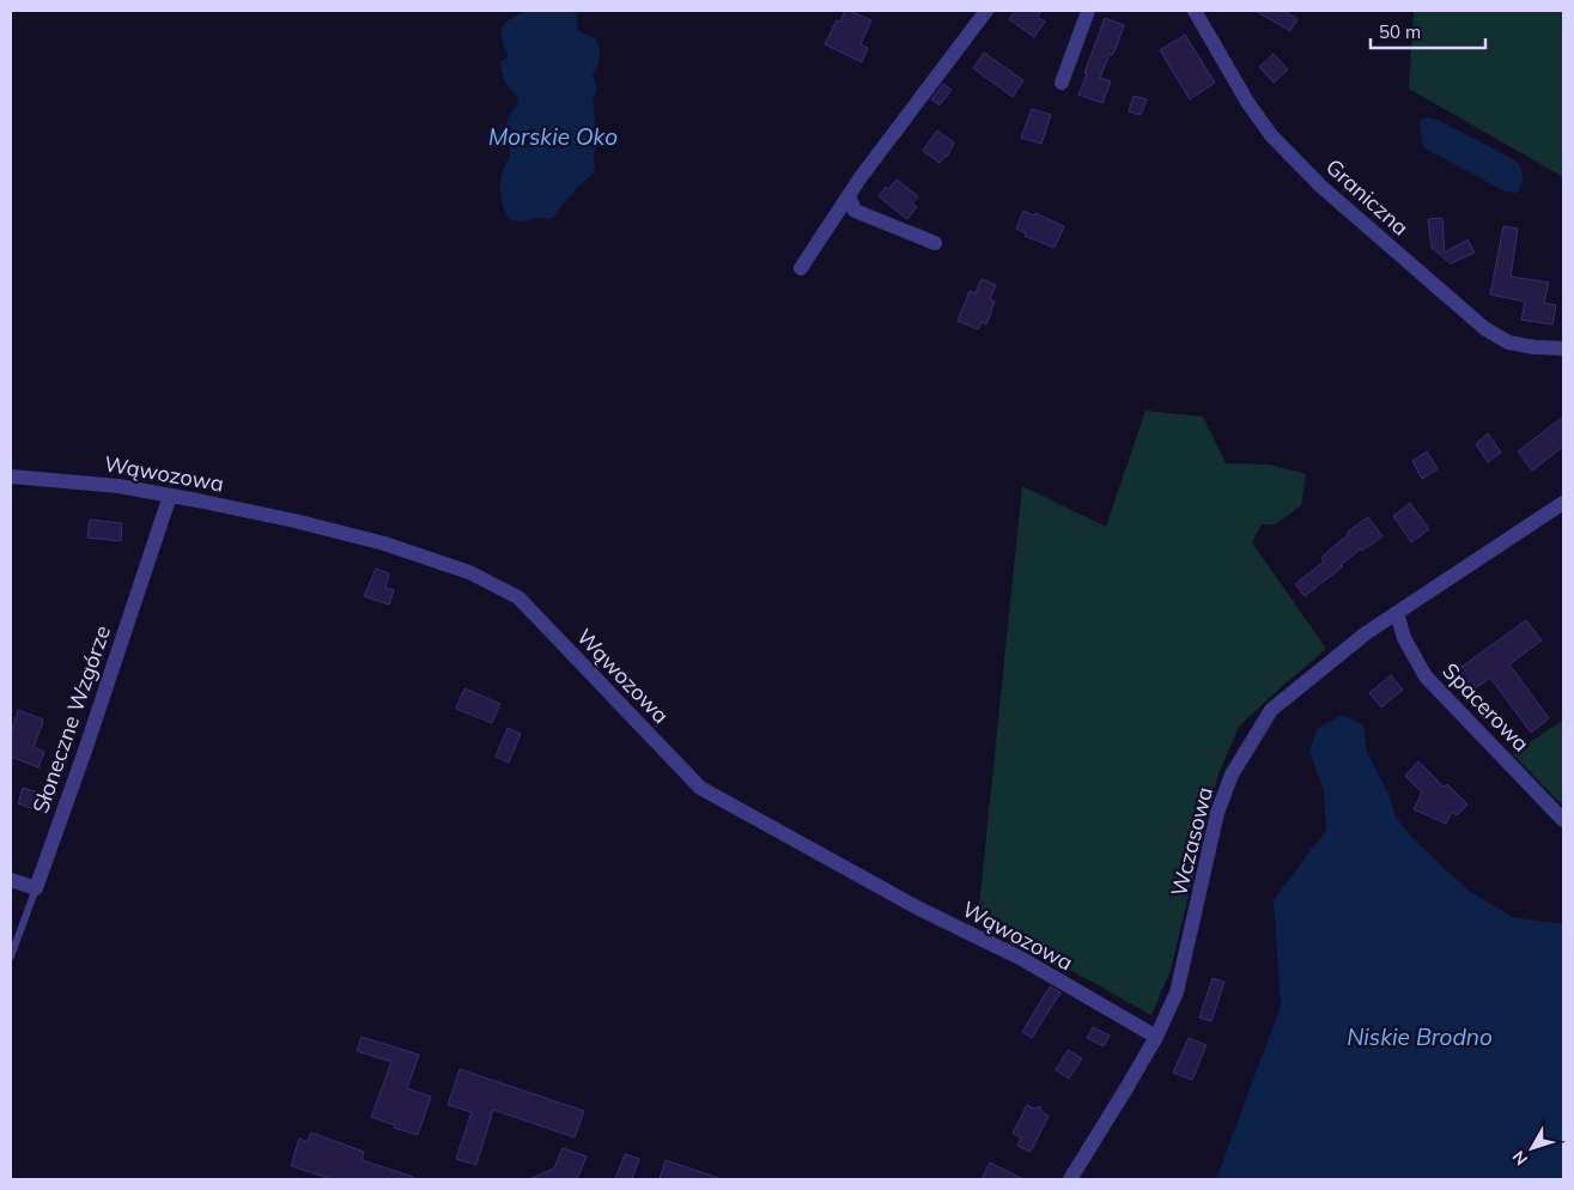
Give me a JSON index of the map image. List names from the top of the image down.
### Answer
{
  "streets": {
    "street": [
      "Graniczna",
      "Wąwozowa",
      "Spacerowa",
      "Słoneczne Wzgórze",
      "Wczasowa"
    ]
  },
  "crossings": [
    ["Wąwozowa", "Słoneczne Wzgórze"],
    ["Wąwozowa", "Wczasowa"],
    ["Spacerowa", "Wczasowa"]
  ],
  "water": ["Morskie Oko", "Niskie Brodno"],
  "scale_bar": "50 m",
  "north": "bottom left"
}
